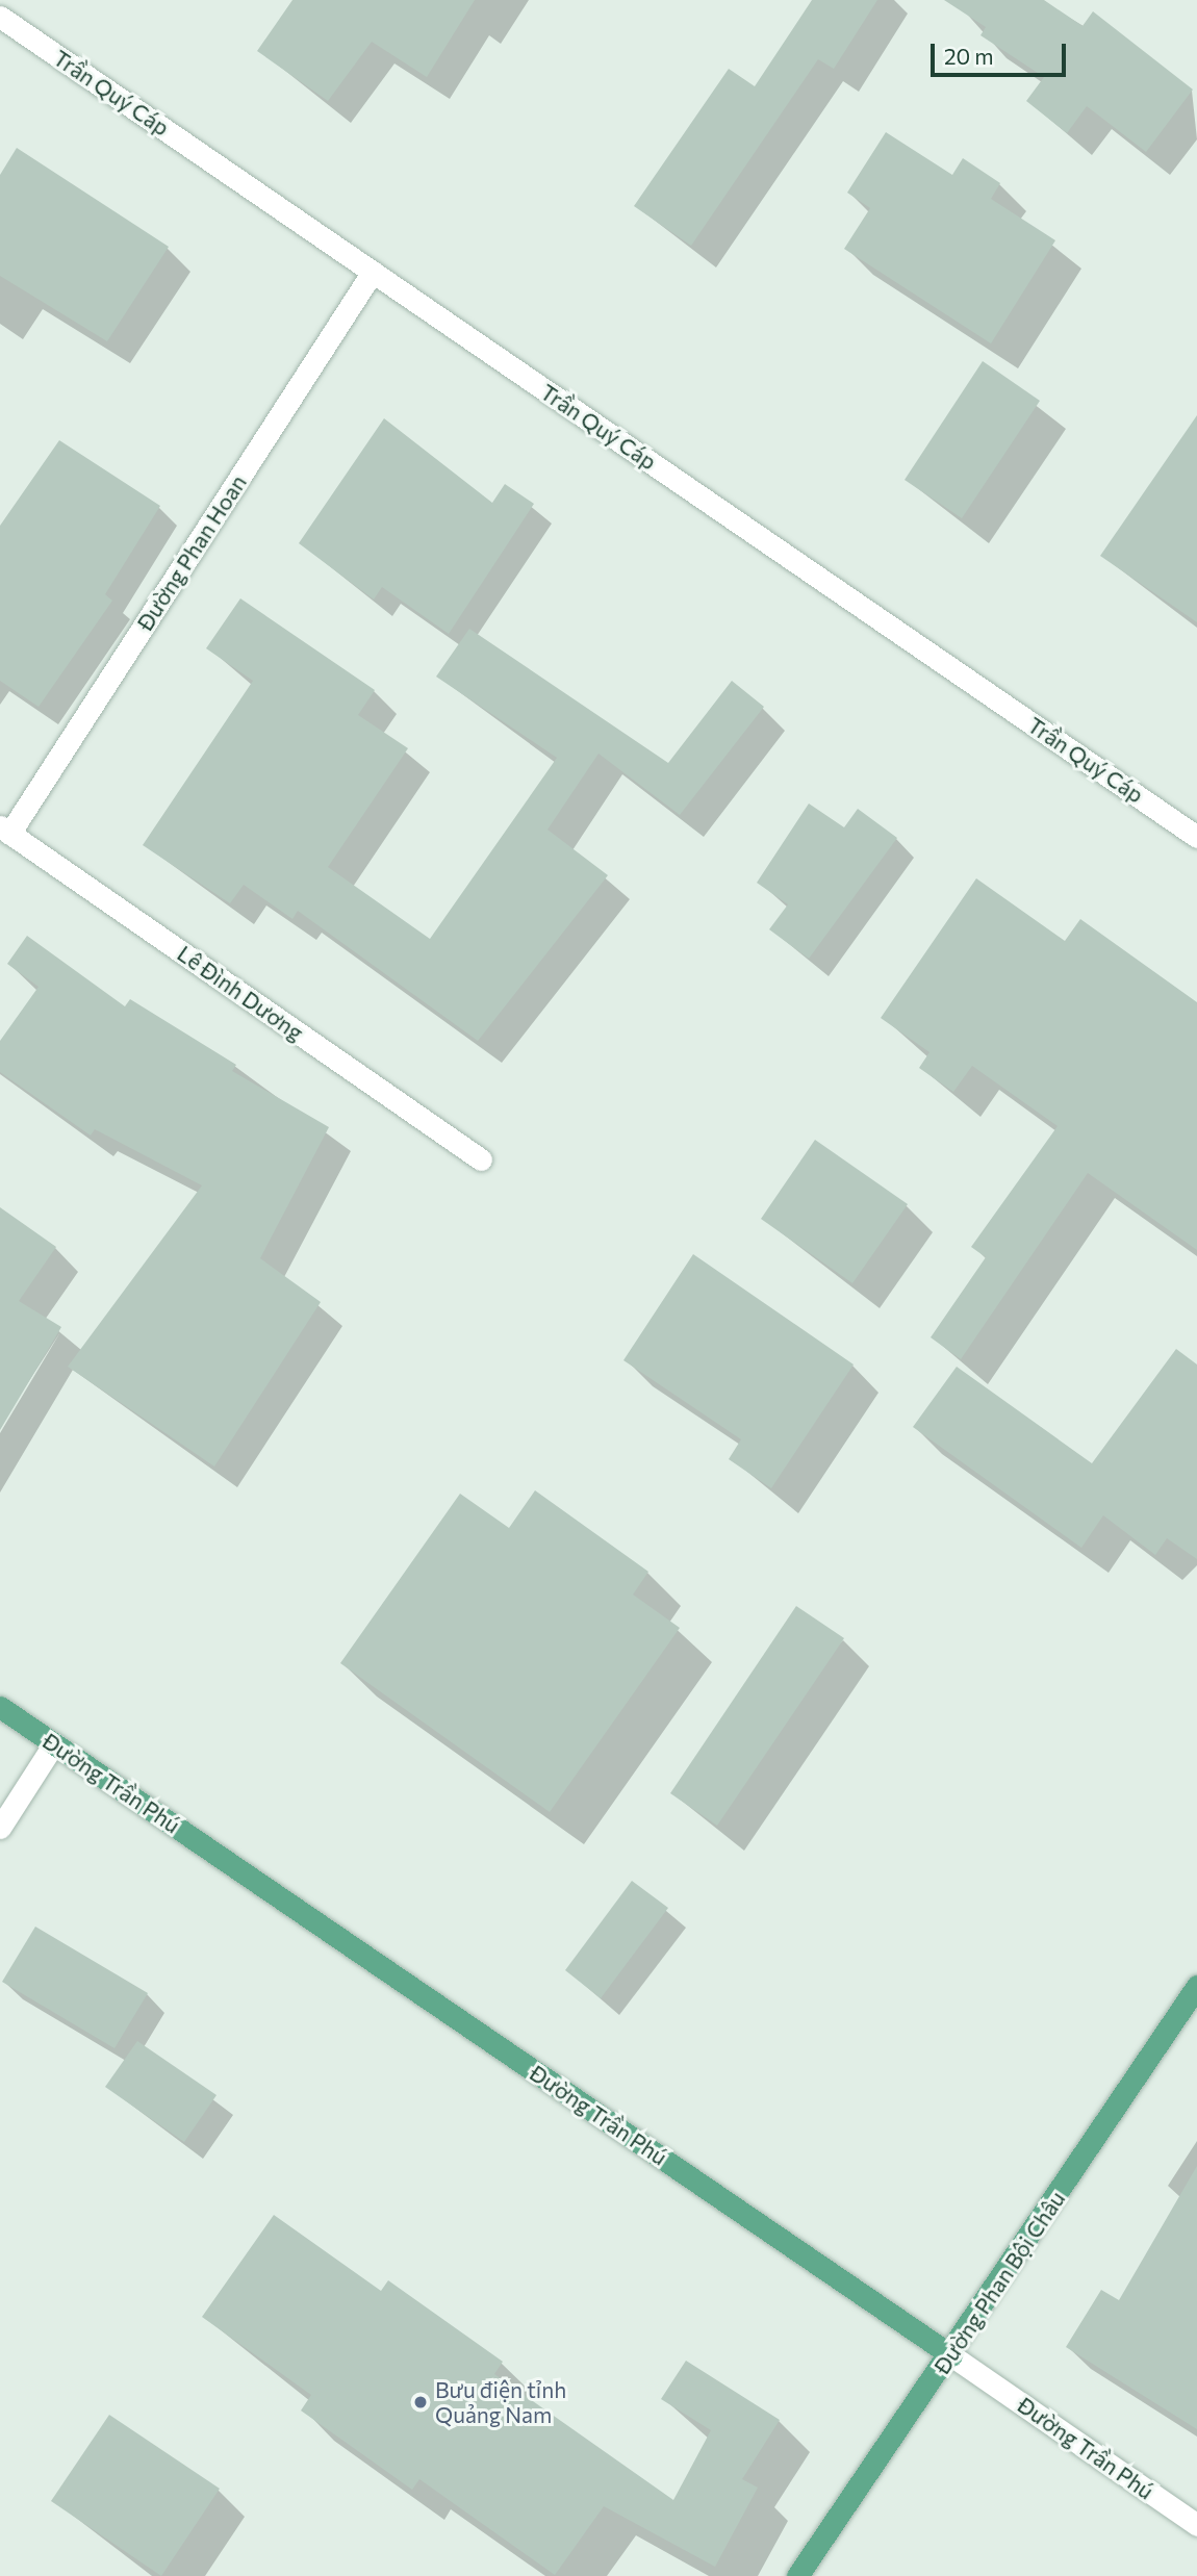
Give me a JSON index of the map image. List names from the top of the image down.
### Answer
{
  "streets": {
    "main road": ["Đường Trần Phú", "Đường Phan Bội Châu"],
    "street": ["Trần Quý Cáp", "Đường Phan Hoan", "Lê Đình Dương"]
  },
  "crossings": [
    ["Trần Quý Cáp", "Đường Phan Hoan"],
    ["Đường Phan Hoan", "Lê Đình Dương"],
    ["Đường Trần Phú", "Đường Phan Bội Châu"]
  ],
  "places": ["Bưu điện tỉnh Quảng Nam"],
  "scale_bar": "20 m"
}
